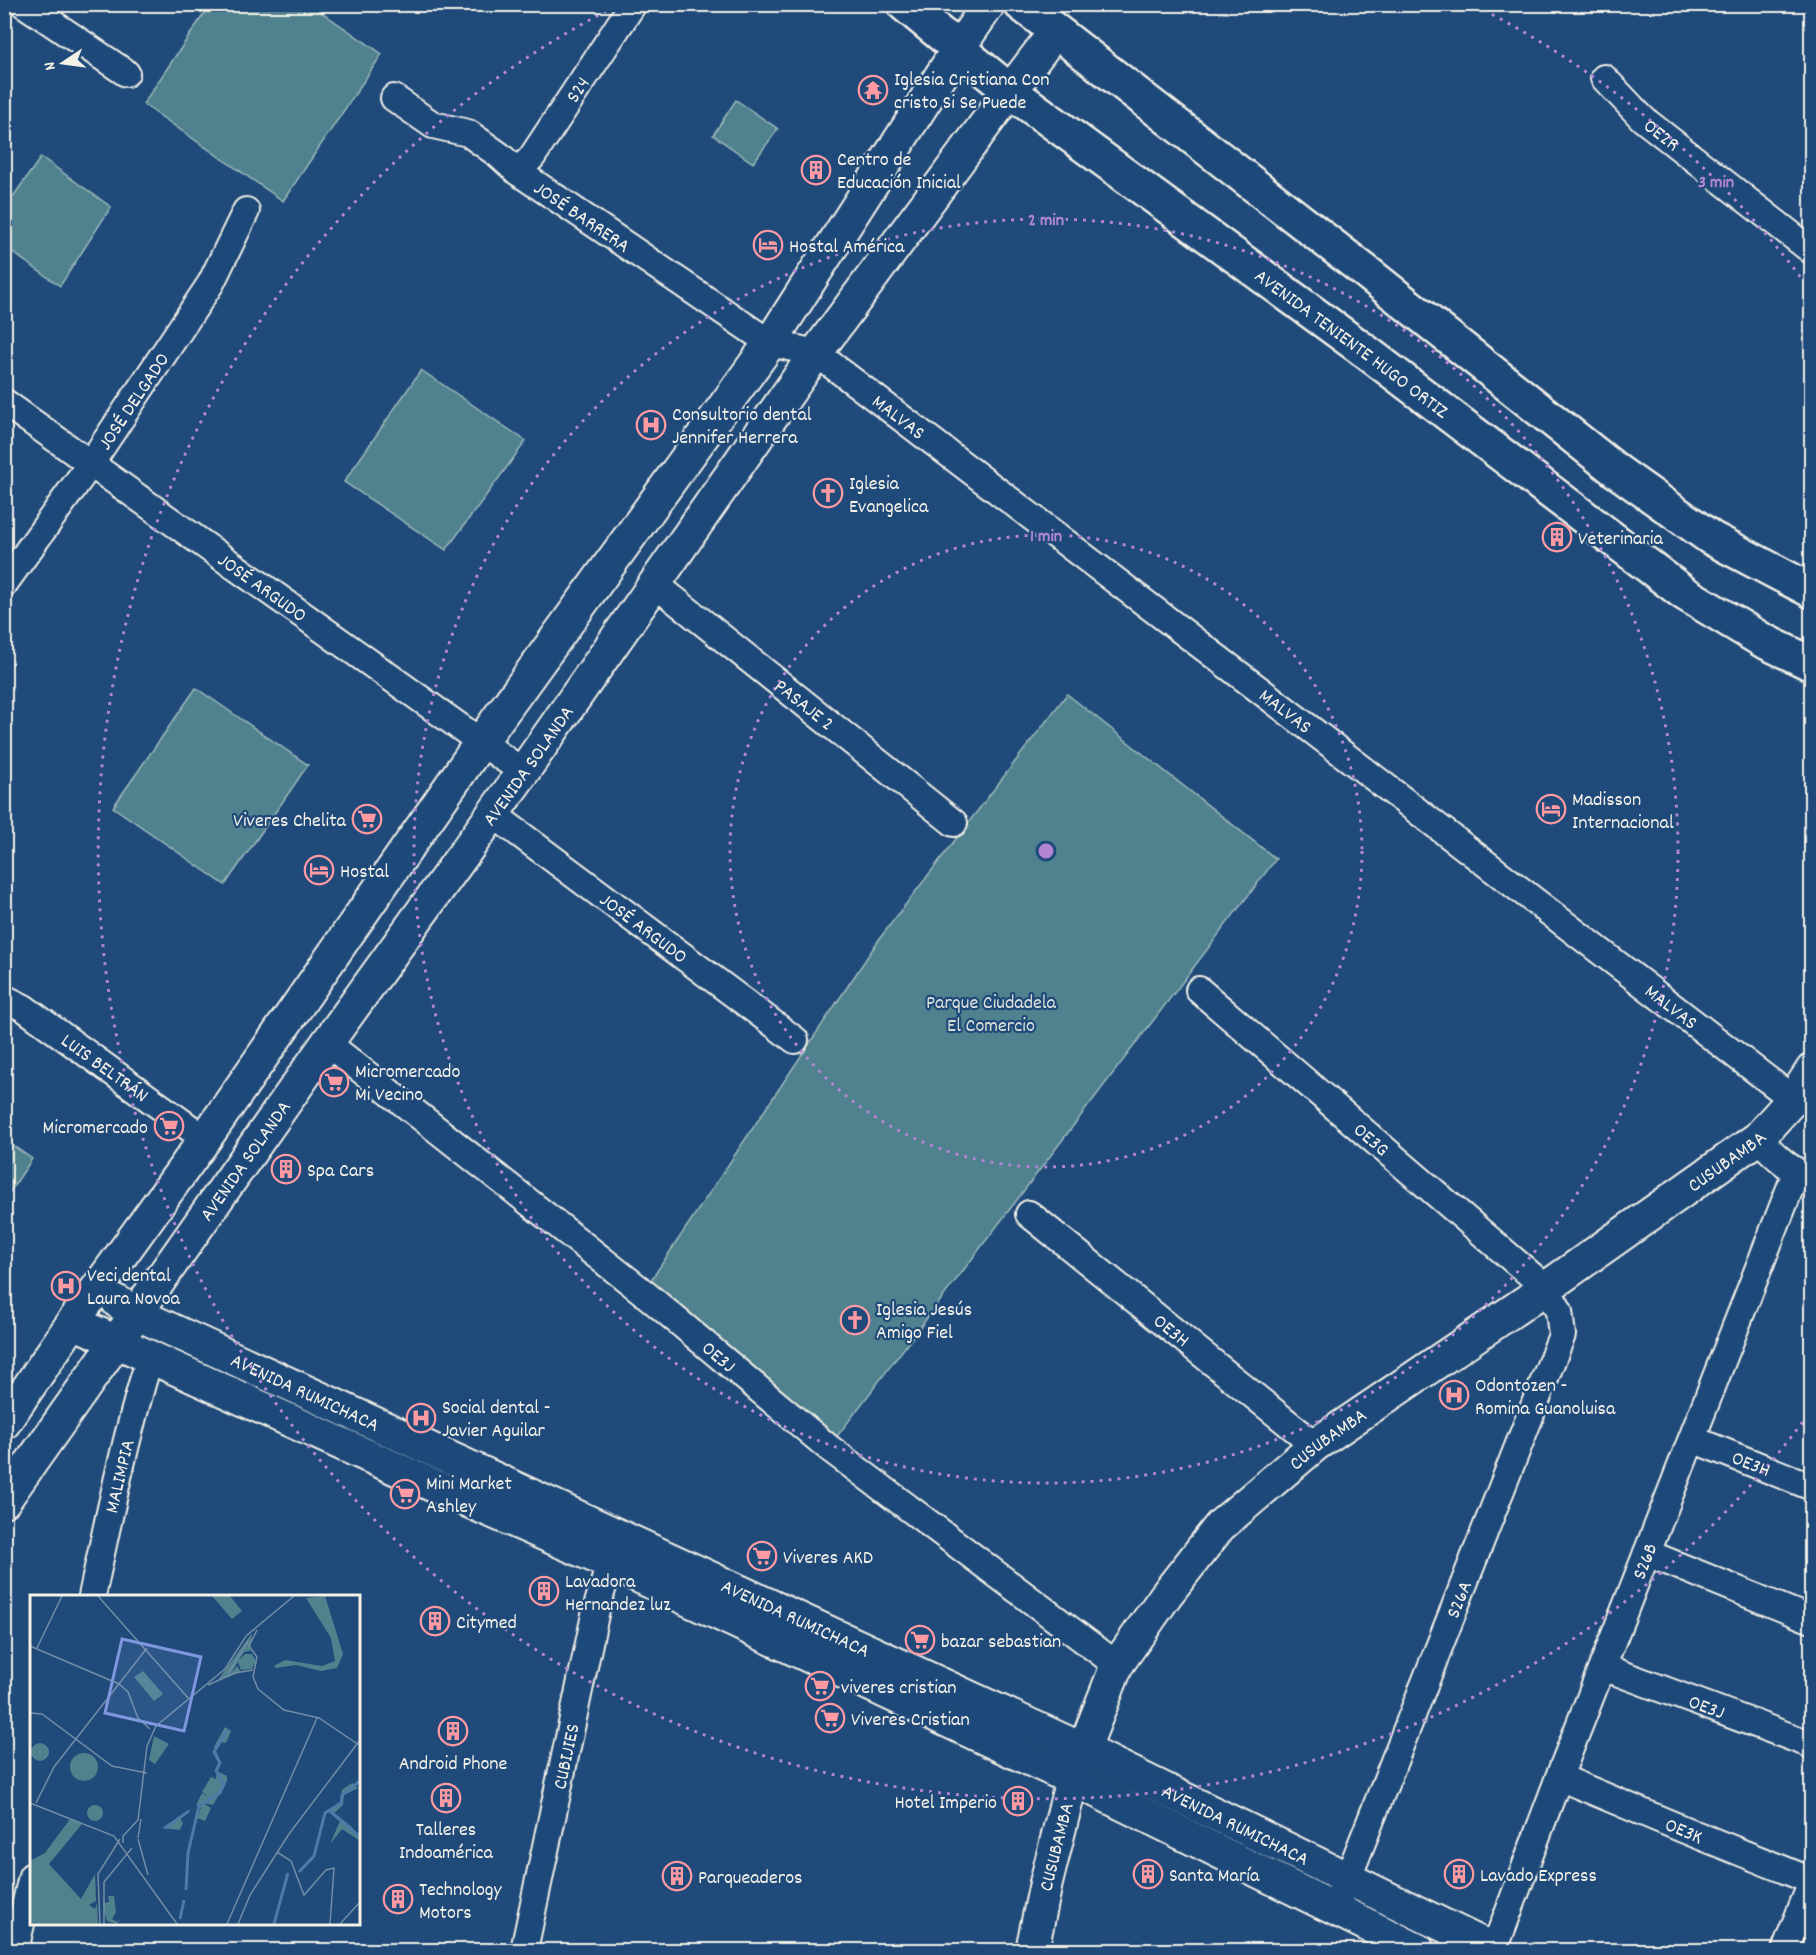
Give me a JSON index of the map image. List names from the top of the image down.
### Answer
{
  "streets": {
    "main road": ["AVENIDA TENIENTE HUGO ORTIZ"],
    "street": [
      "S24",
      "OE2R",
      "JOSÉ BARRERA",
      "JOSÉ DELGADO",
      "MALVAS",
      "JOSÉ ARGUDO",
      "PASAJE 2",
      "AVENIDA SOLANDA",
      "LUIS BELTRÁN",
      "OE3G",
      "CUSUBAMBA",
      "OE3H",
      "OE3J",
      "AVENIDA RUMICHACA",
      "MALIMPIA",
      "S26B",
      "S26A",
      "CUBIJIES",
      "OE3K"
    ]
  },
  "crossings": [
    ["S24", "JOSÉ BARRERA"],
    ["JOSÉ BARRERA", "MALVAS"],
    ["AVENIDA TENIENTE HUGO ORTIZ", "AVENIDA SOLANDA"],
    ["JOSÉ DELGADO", "JOSÉ ARGUDO"],
    ["MALVAS", "AVENIDA SOLANDA"],
    ["MALVAS", "CUSUBAMBA"],
    ["JOSÉ ARGUDO", "AVENIDA SOLANDA"],
    ["PASAJE 2", "AVENIDA SOLANDA"],
    ["AVENIDA SOLANDA", "OE3J"],
    ["AVENIDA SOLANDA", "AVENIDA RUMICHACA"],
    ["OE3G", "CUSUBAMBA"],
    ["OE3G", "S26A"],
    ["CUSUBAMBA", "OE3H"],
    ["CUSUBAMBA", "OE3J"],
    ["CUSUBAMBA", "AVENIDA RUMICHACA"],
    ["CUSUBAMBA", "S26A"],
    ["OE3H", "S26B"],
    ["OE3J", "S26B"],
    ["AVENIDA RUMICHACA", "MALIMPIA"],
    ["AVENIDA RUMICHACA", "S26B"],
    ["AVENIDA RUMICHACA", "S26A"],
    ["AVENIDA RUMICHACA", "CUBIJIES"],
    ["S26B", "OE3K"]
  ],
  "parks": ["Parque Ciudadela El Comercio"],
  "places": {
    "temple": ["Iglesia Cristiana Con cristo Si Se Puede"],
    "building": [
      "Centro de Educación Inicial",
      "Veterinaria",
      "Spa Cars",
      "Lavadora Hernandez luz",
      "Citymed",
      "Android Phone",
      "Talleres Indoamérica",
      "Hotel Imperio",
      "Santa María",
      "Lavado Express",
      "Parqueaderos",
      "Technology Motors"
    ],
    "hotel": ["Hostal América", "Madisson Internacional", "Hostal"],
    "hospital": [
      "Consultorio dental Jennifer Herrera",
      "Veci dental Laura Novoa",
      "Odontozen - Romina Guanoluisa",
      "Social dental - Javier Aguilar"
    ],
    "church": ["Iglesia Evangelica", "Iglesia Jesús Amigo Fiel"],
    "supermarket": [
      "Viveres Chelita",
      "Micromercado Mi Vecino",
      "Micromercado",
      "Mini Market Ashley",
      "Viveres AKD",
      "bazar sebastian",
      "viveres cristian",
      "Viveres Cristian"
    ]
  },
  "north": "left",
  "rings": ["3 min", "2 min", "1 min"]
}
